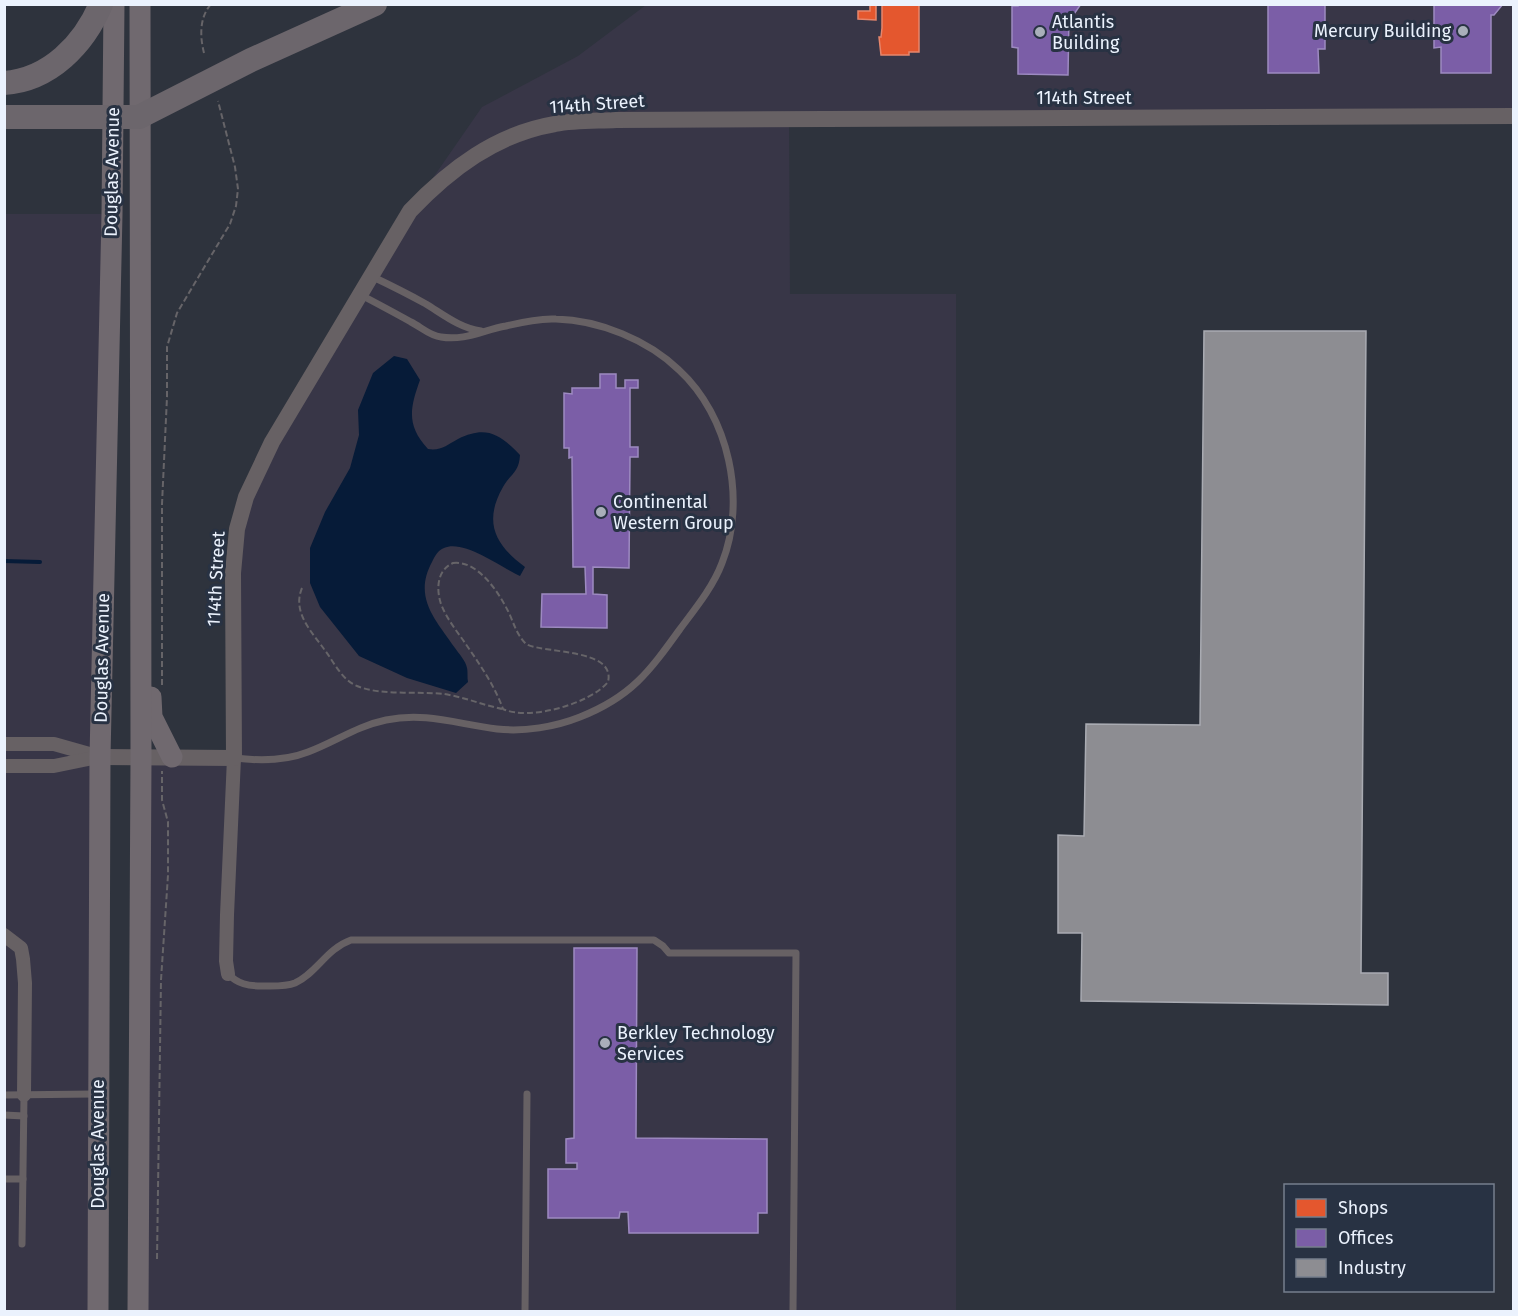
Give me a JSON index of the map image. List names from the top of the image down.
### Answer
{
  "streets": {
    "main road": ["Douglas Avenue"],
    "street": ["114th Street"]
  },
  "places": [
    "Mercury Building",
    "Atlantis Building",
    "Continental Western Group",
    "Berkley Technology Services"
  ],
  "legend": ["Shops", "Offices", "Industry"]
}
